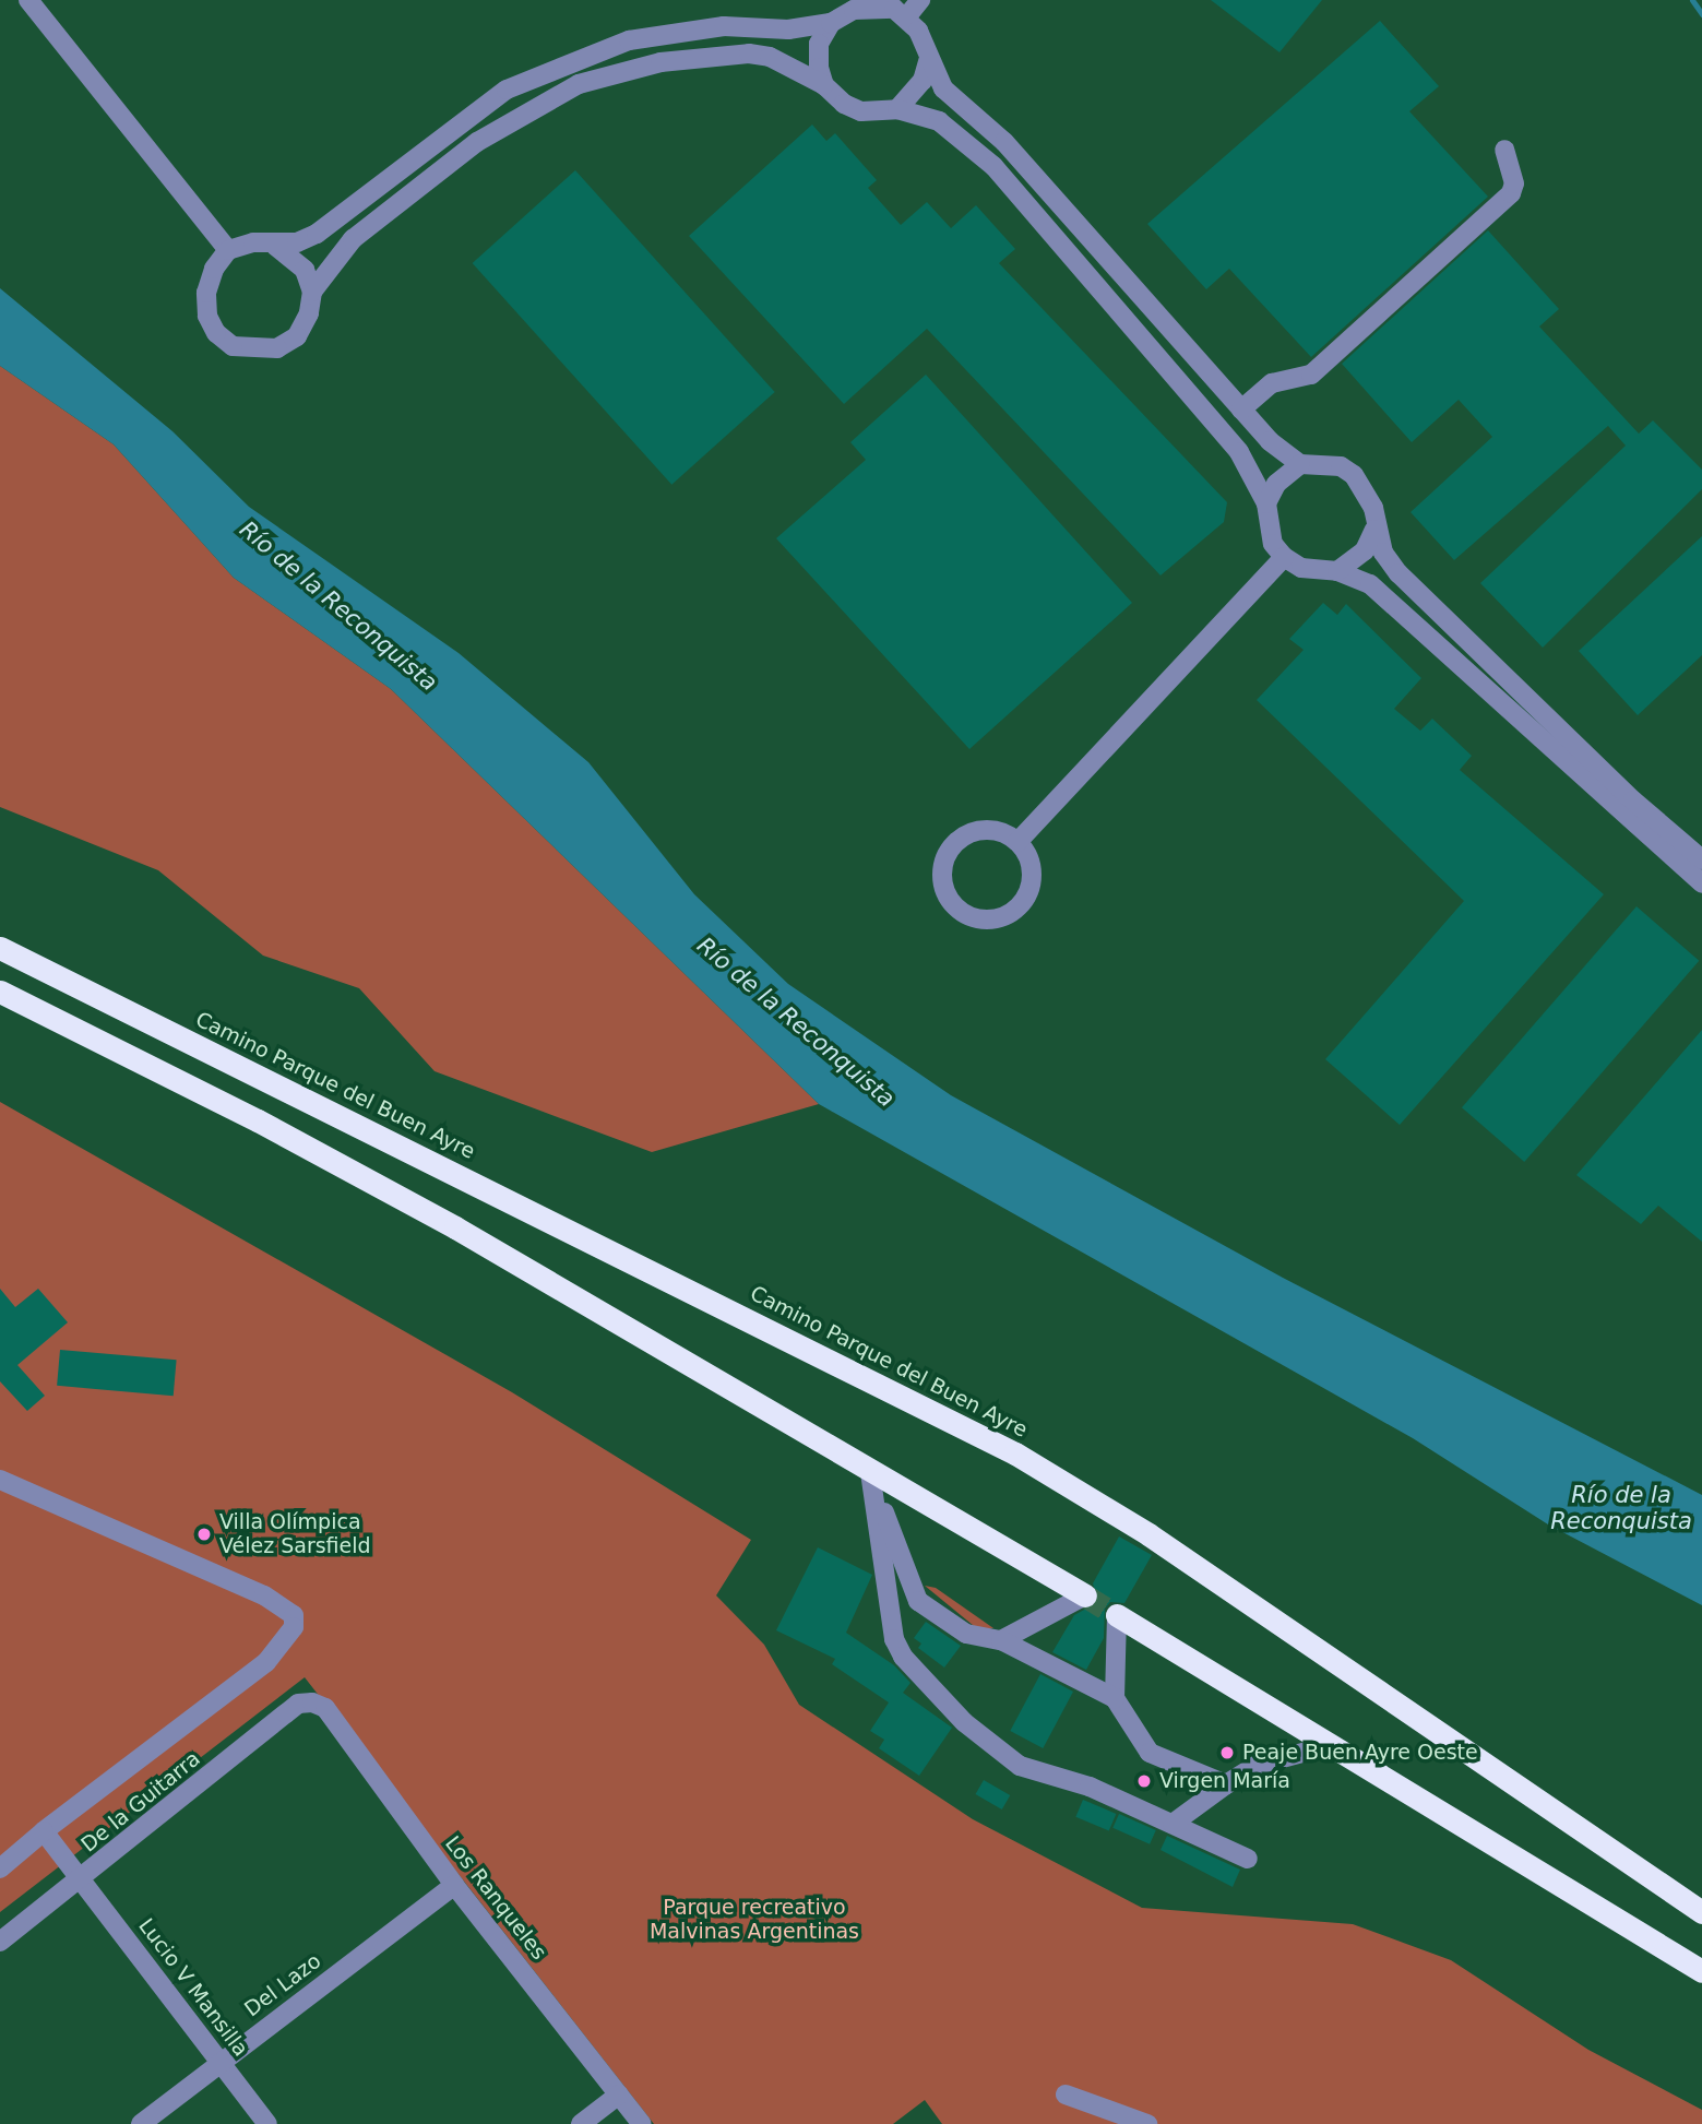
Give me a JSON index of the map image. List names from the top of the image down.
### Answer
{
  "streets": {
    "highway": ["Camino Parque del Buen Ayre"],
    "street": [
      "De la Guitarra",
      "Los Ranqueles",
      "Del Lazo",
      "Lucio V Mansilla"
    ]
  },
  "crossings": [
    ["De la Guitarra", "Los Ranqueles"],
    ["De la Guitarra", "Lucio V Mansilla"],
    ["Los Ranqueles", "Del Lazo"],
    ["Del Lazo", "Lucio V Mansilla"]
  ],
  "water": ["Río de la Reconquista"],
  "parks": ["Parque recreativo Malvinas Argentinas"],
  "places": ["Villa Olímpica Vélez Sarsfield", "Peaje Buen Ayre Oeste", "Virgen María"]
}
